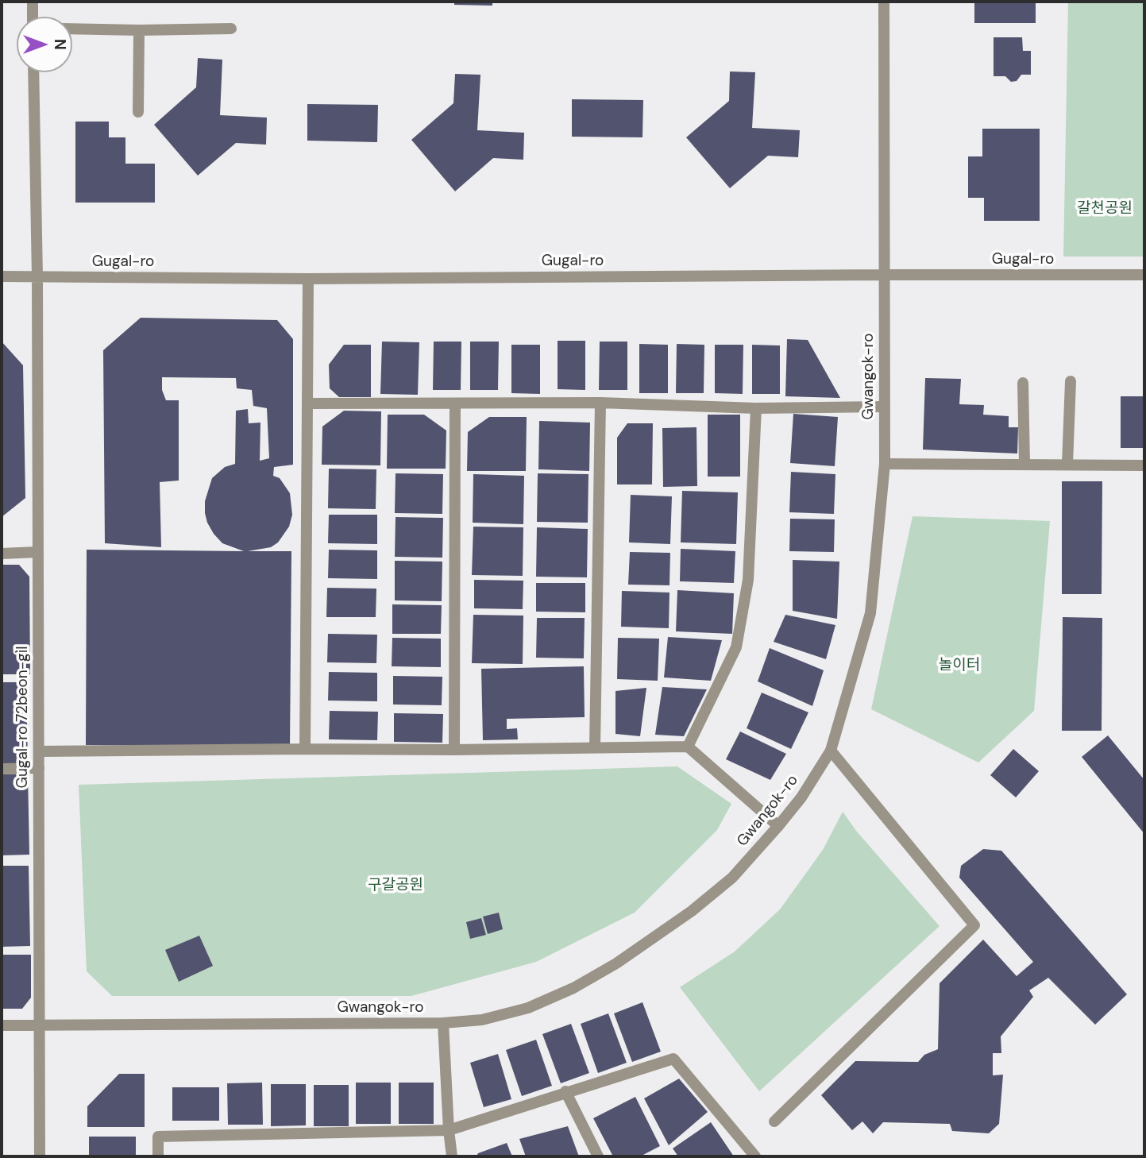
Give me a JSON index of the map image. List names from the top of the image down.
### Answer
{
  "streets": {
    "street": ["Gugal-ro", "Gwangok-ro", "Gugal-ro 72beon-gil"]
  },
  "crossings": [
    ["Gugal-ro", "Gwangok-ro"],
    ["Gugal-ro", "Gugal-ro 72beon-gil"],
    ["Gwangok-ro", "Gugal-ro 72beon-gil"]
  ],
  "parks": ["갈천공원", "놀이터", "구갈공원"],
  "north": "right"
}
